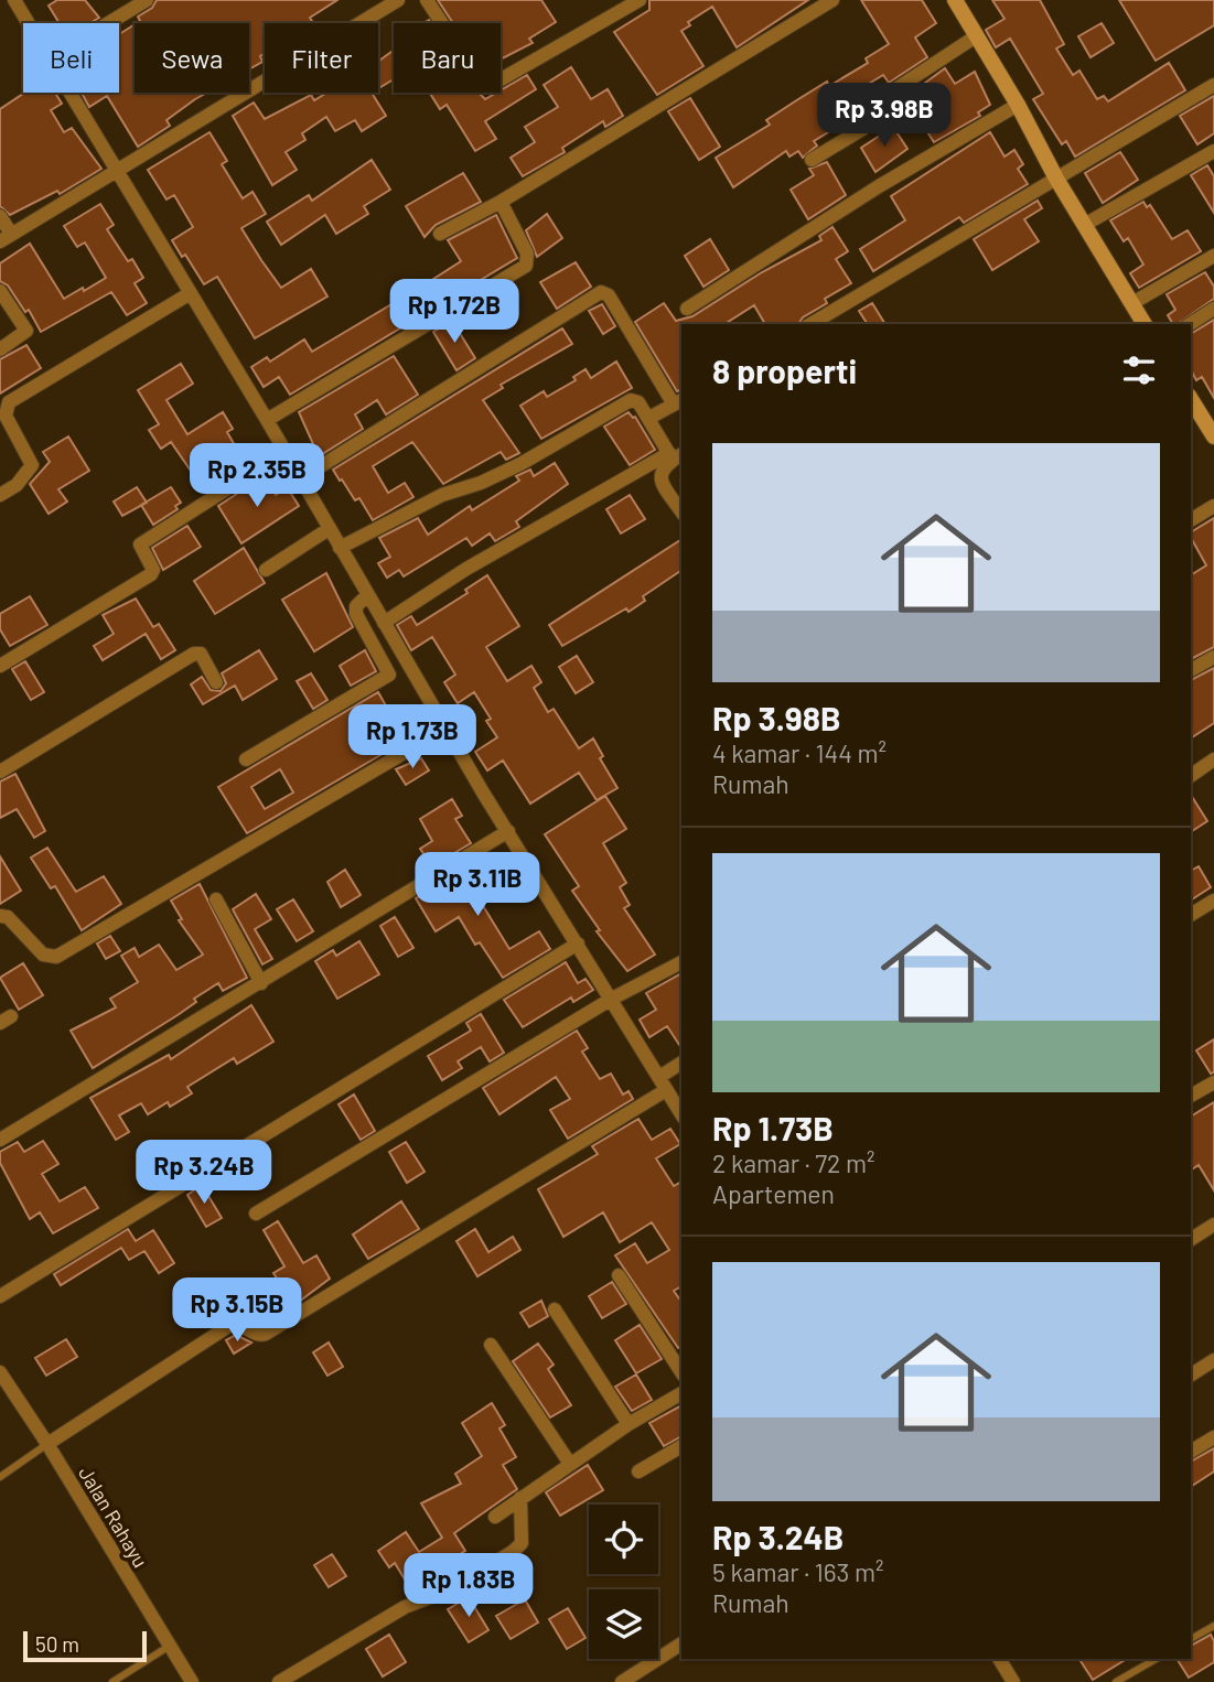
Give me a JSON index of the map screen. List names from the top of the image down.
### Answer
{
  "streets": {
    "street": ["Jalan Rahayu"]
  },
  "scale_bar": "50 m",
  "page": {
    "chip": [
      "Beli",
      "Sewa",
      "Filter",
      "Baru"
    ],
    "price": [
      "Rp 3.98B",
      "Rp 1.72B",
      "Rp 2.35B",
      "Rp 1.73B",
      "Rp 3.11B",
      "Rp 3.24B",
      "Rp 3.15B",
      "Rp 1.83B"
    ],
    "heading": "8 properti",
    "list": [
      {
        "name": "Rp 3.98B",
        "note": "4 kamar · 144 m² · Rumah"
      },
      {
        "name": "Rp 1.73B",
        "note": "2 kamar · 72 m² · Apartemen"
      },
      {
        "name": "Rp 3.24B",
        "note": "5 kamar · 163 m² · Rumah"
      }
    ],
    "scale": "50 m"
  }
}
